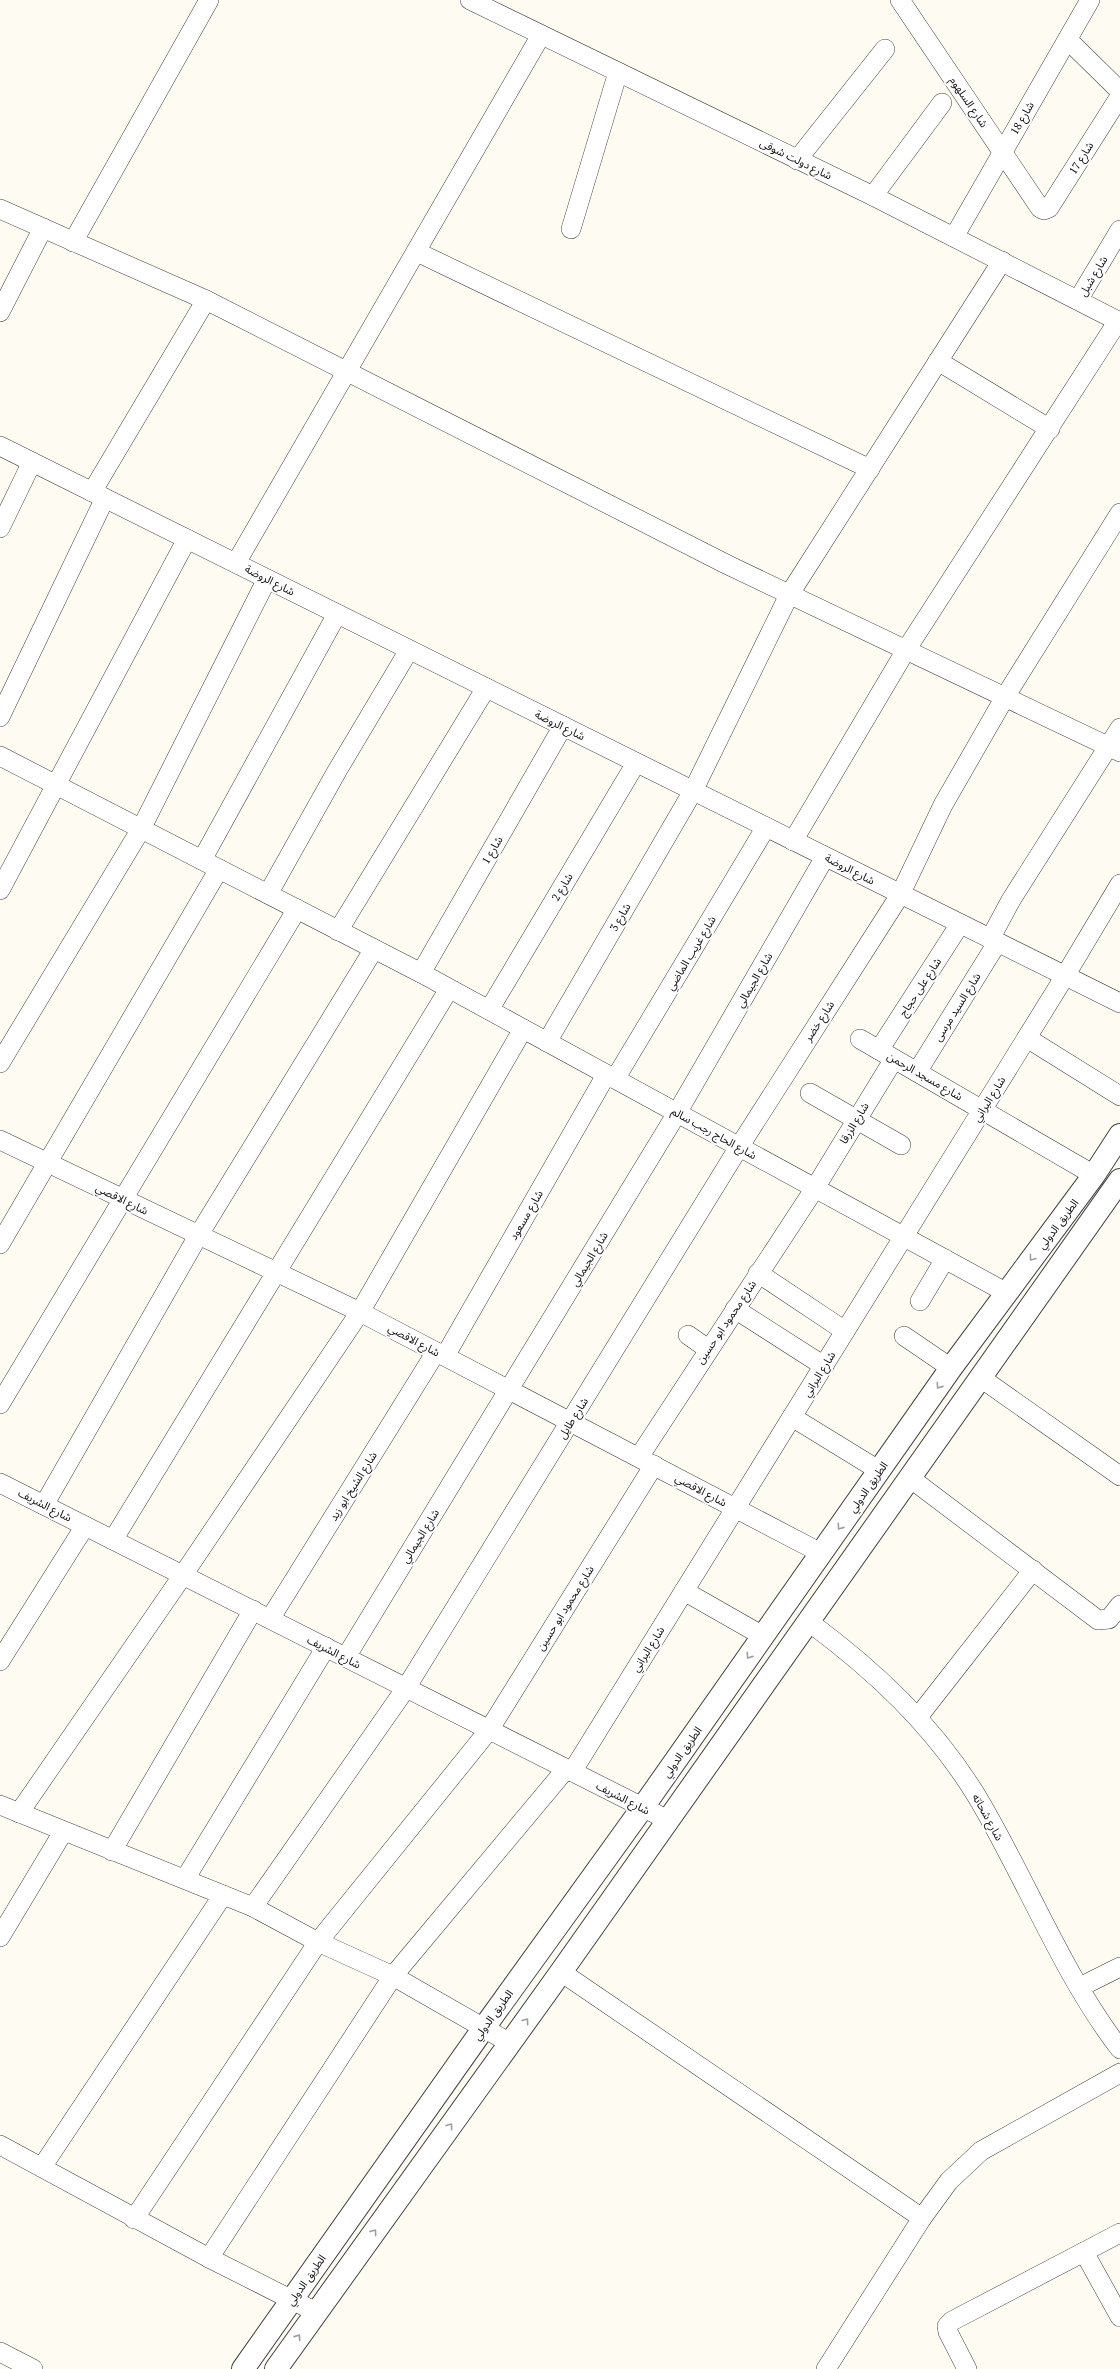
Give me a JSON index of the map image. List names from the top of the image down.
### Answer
{
  "streets": {
    "street": [
      "شارع السلهوم",
      "شارع 18",
      "شارع 17",
      "شارع دولت شوقى",
      "شارع شبل",
      "شارع الروضة",
      "شارع 1",
      "شارع 2",
      "شارع 3",
      "شارع غريب الماضي",
      "شارع الجيمالي",
      "شارع على حجاج",
      "شارع السيد مرسى",
      "شارع خضر",
      "شارع مسجد الرحمن",
      "شارع البراني",
      "شارع الزرقا",
      "شارع الحاج رجب سالم",
      "شارع الاقصي",
      "شارع مسعود",
      "الطريق الدولي",
      "شارع محمود ابو حسين",
      "شارع طايل",
      "شارع الشيخ ابو زيد",
      "شارع الشريف",
      "شارع شحاته"
    ]
  },
  "crossings": [
    ["شارع السلهوم", "شارع 18"],
    ["شارع السلهوم", "شارع 17"],
    ["شارع 18", "شارع دولت شوقى"],
    ["شارع دولت شوقى", "شارع شبل"],
    ["شارع دولت شوقى", "شارع 3"],
    ["شارع الروضة", "شارع 1"],
    ["شارع الروضة", "شارع 2"],
    ["شارع الروضة", "شارع 3"],
    ["شارع الروضة", "شارع غريب الماضي"],
    ["شارع الروضة", "شارع الجيمالي"],
    ["شارع الروضة", "شارع على حجاج"],
    ["شارع الروضة", "شارع السيد مرسى"],
    ["شارع الروضة", "شارع خضر"],
    ["شارع الروضة", "شارع البراني"],
    ["شارع 1", "شارع الحاج رجب سالم"],
    ["شارع 2", "شارع الحاج رجب سالم"],
    ["شارع 3", "شارع الحاج رجب سالم"],
    ["شارع غريب الماضي", "شارع الحاج رجب سالم"],
    ["شارع غريب الماضي", "شارع مسعود"],
    ["شارع الجيمالي", "شارع الحاج رجب سالم"],
    ["شارع الجيمالي", "شارع الاقصي"],
    ["شارع الجيمالي", "شارع الشريف"],
    ["شارع على حجاج", "شارع مسجد الرحمن"],
    ["شارع على حجاج", "شارع الزرقا"],
    ["شارع السيد مرسى", "شارع مسجد الرحمن"],
    ["شارع خضر", "شارع الحاج رجب سالم"],
    ["شارع خضر", "شارع طايل"],
    ["شارع مسجد الرحمن", "شارع البراني"],
    ["شارع مسجد الرحمن", "شارع الزرقا"],
    ["شارع مسجد الرحمن", "الطريق الدولي"],
    ["شارع البراني", "شارع الحاج رجب سالم"],
    ["شارع البراني", "شارع الاقصي"],
    ["شارع البراني", "شارع الشريف"],
    ["شارع الزرقا", "شارع الحاج رجب سالم"],
    ["شارع الزرقا", "شارع محمود ابو حسين"],
    ["شارع الحاج رجب سالم", "شارع مسعود"],
    ["شارع الحاج رجب سالم", "الطريق الدولي"],
    ["شارع الحاج رجب سالم", "شارع محمود ابو حسين"],
    ["شارع الحاج رجب سالم", "شارع طايل"],
    ["شارع الاقصي", "شارع مسعود"],
    ["شارع الاقصي", "الطريق الدولي"],
    ["شارع الاقصي", "شارع محمود ابو حسين"],
    ["شارع الاقصي", "شارع طايل"],
    ["شارع الاقصي", "شارع الشيخ ابو زيد"],
    ["شارع مسعود", "شارع الشيخ ابو زيد"],
    ["الطريق الدولي", "شارع الشريف"],
    ["شارع محمود ابو حسين", "شارع الشريف"],
    ["شارع طايل", "شارع الشريف"],
    ["شارع الشيخ ابو زيد", "شارع الشريف"]
  ]
}
